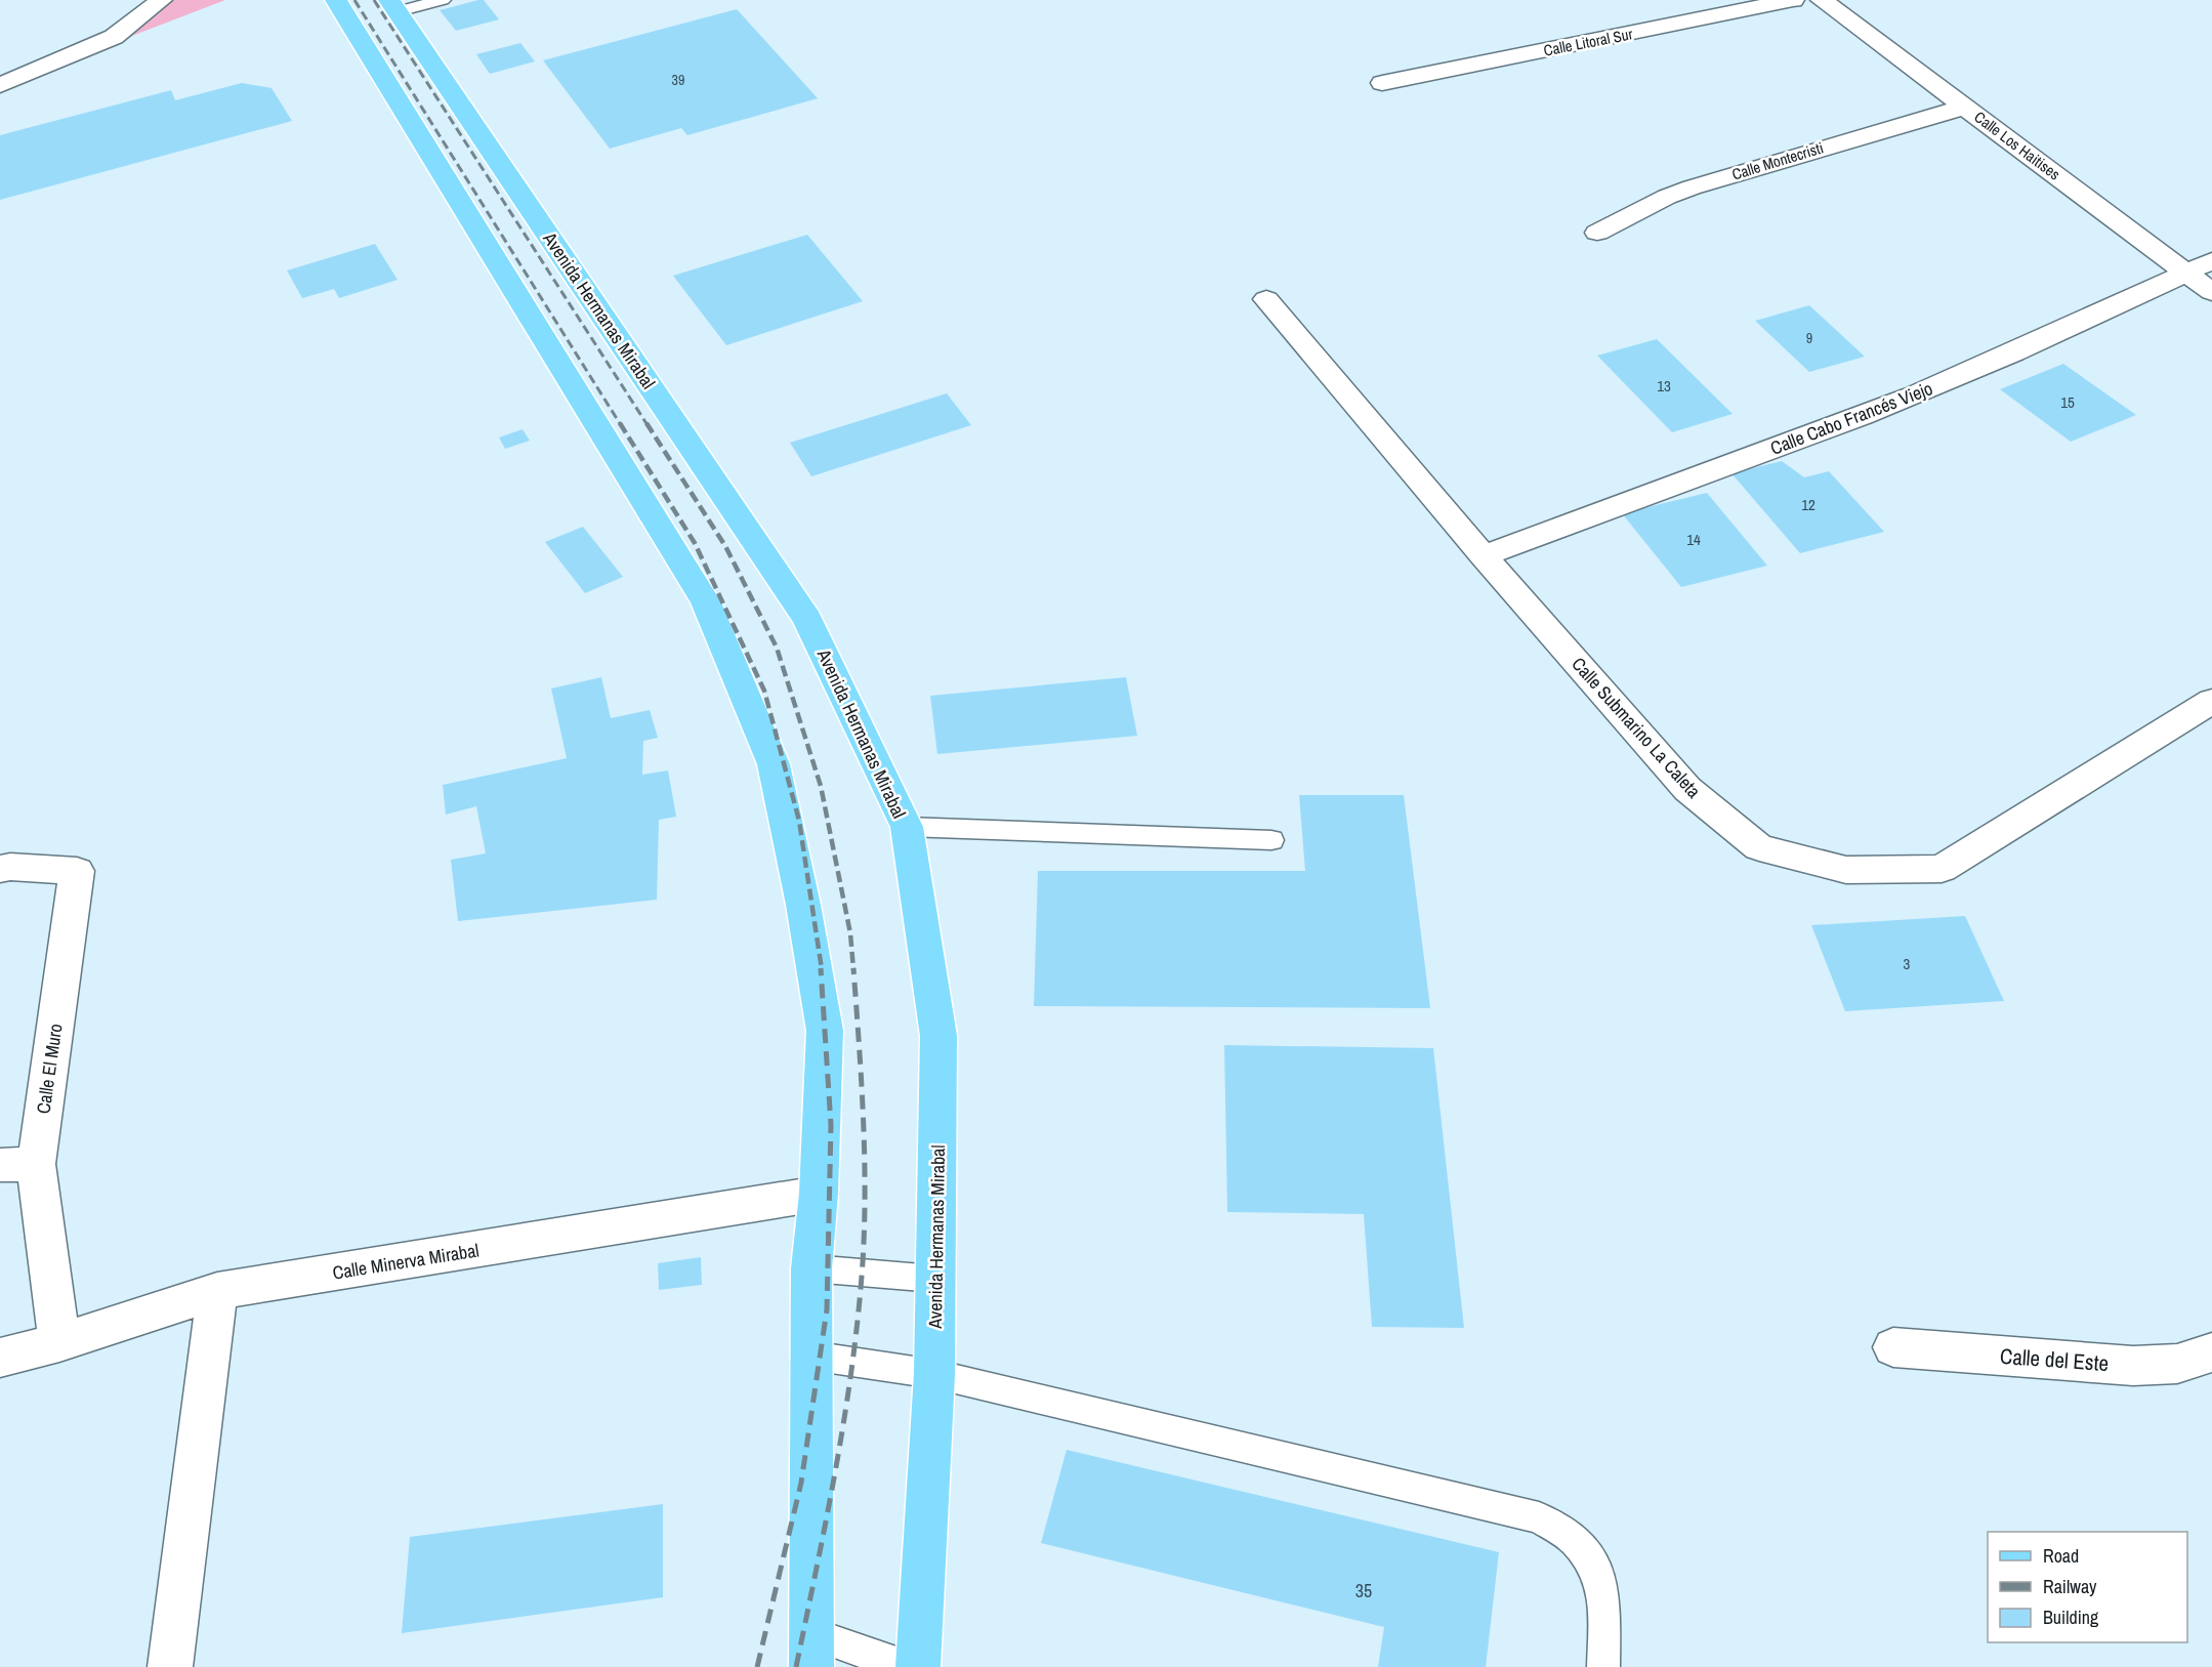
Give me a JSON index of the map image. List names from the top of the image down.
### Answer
{
  "streets": {
    "main road": ["Avenida Hermanas Mirabal"],
    "street": [
      "Calle Litoral Sur",
      "Calle Los Haitises",
      "Calle Montecristi",
      "Calle Cabo Francés Viejo",
      "Calle Submarino La Caleta",
      "Calle El Muro",
      "Calle Minerva Mirabal",
      "Calle del Este"
    ]
  },
  "crossings": [
    ["Calle Los Haitises", "Calle Montecristi"],
    ["Calle Los Haitises", "Calle Cabo Francés Viejo"],
    ["Calle Cabo Francés Viejo", "Calle Submarino La Caleta"],
    ["Calle El Muro", "Calle Minerva Mirabal"]
  ],
  "house_numbers": [
    "39",
    "9",
    "13",
    "15",
    "12",
    "14",
    "3",
    "35"
  ],
  "legend": ["Road", "Railway", "Building"]
}
